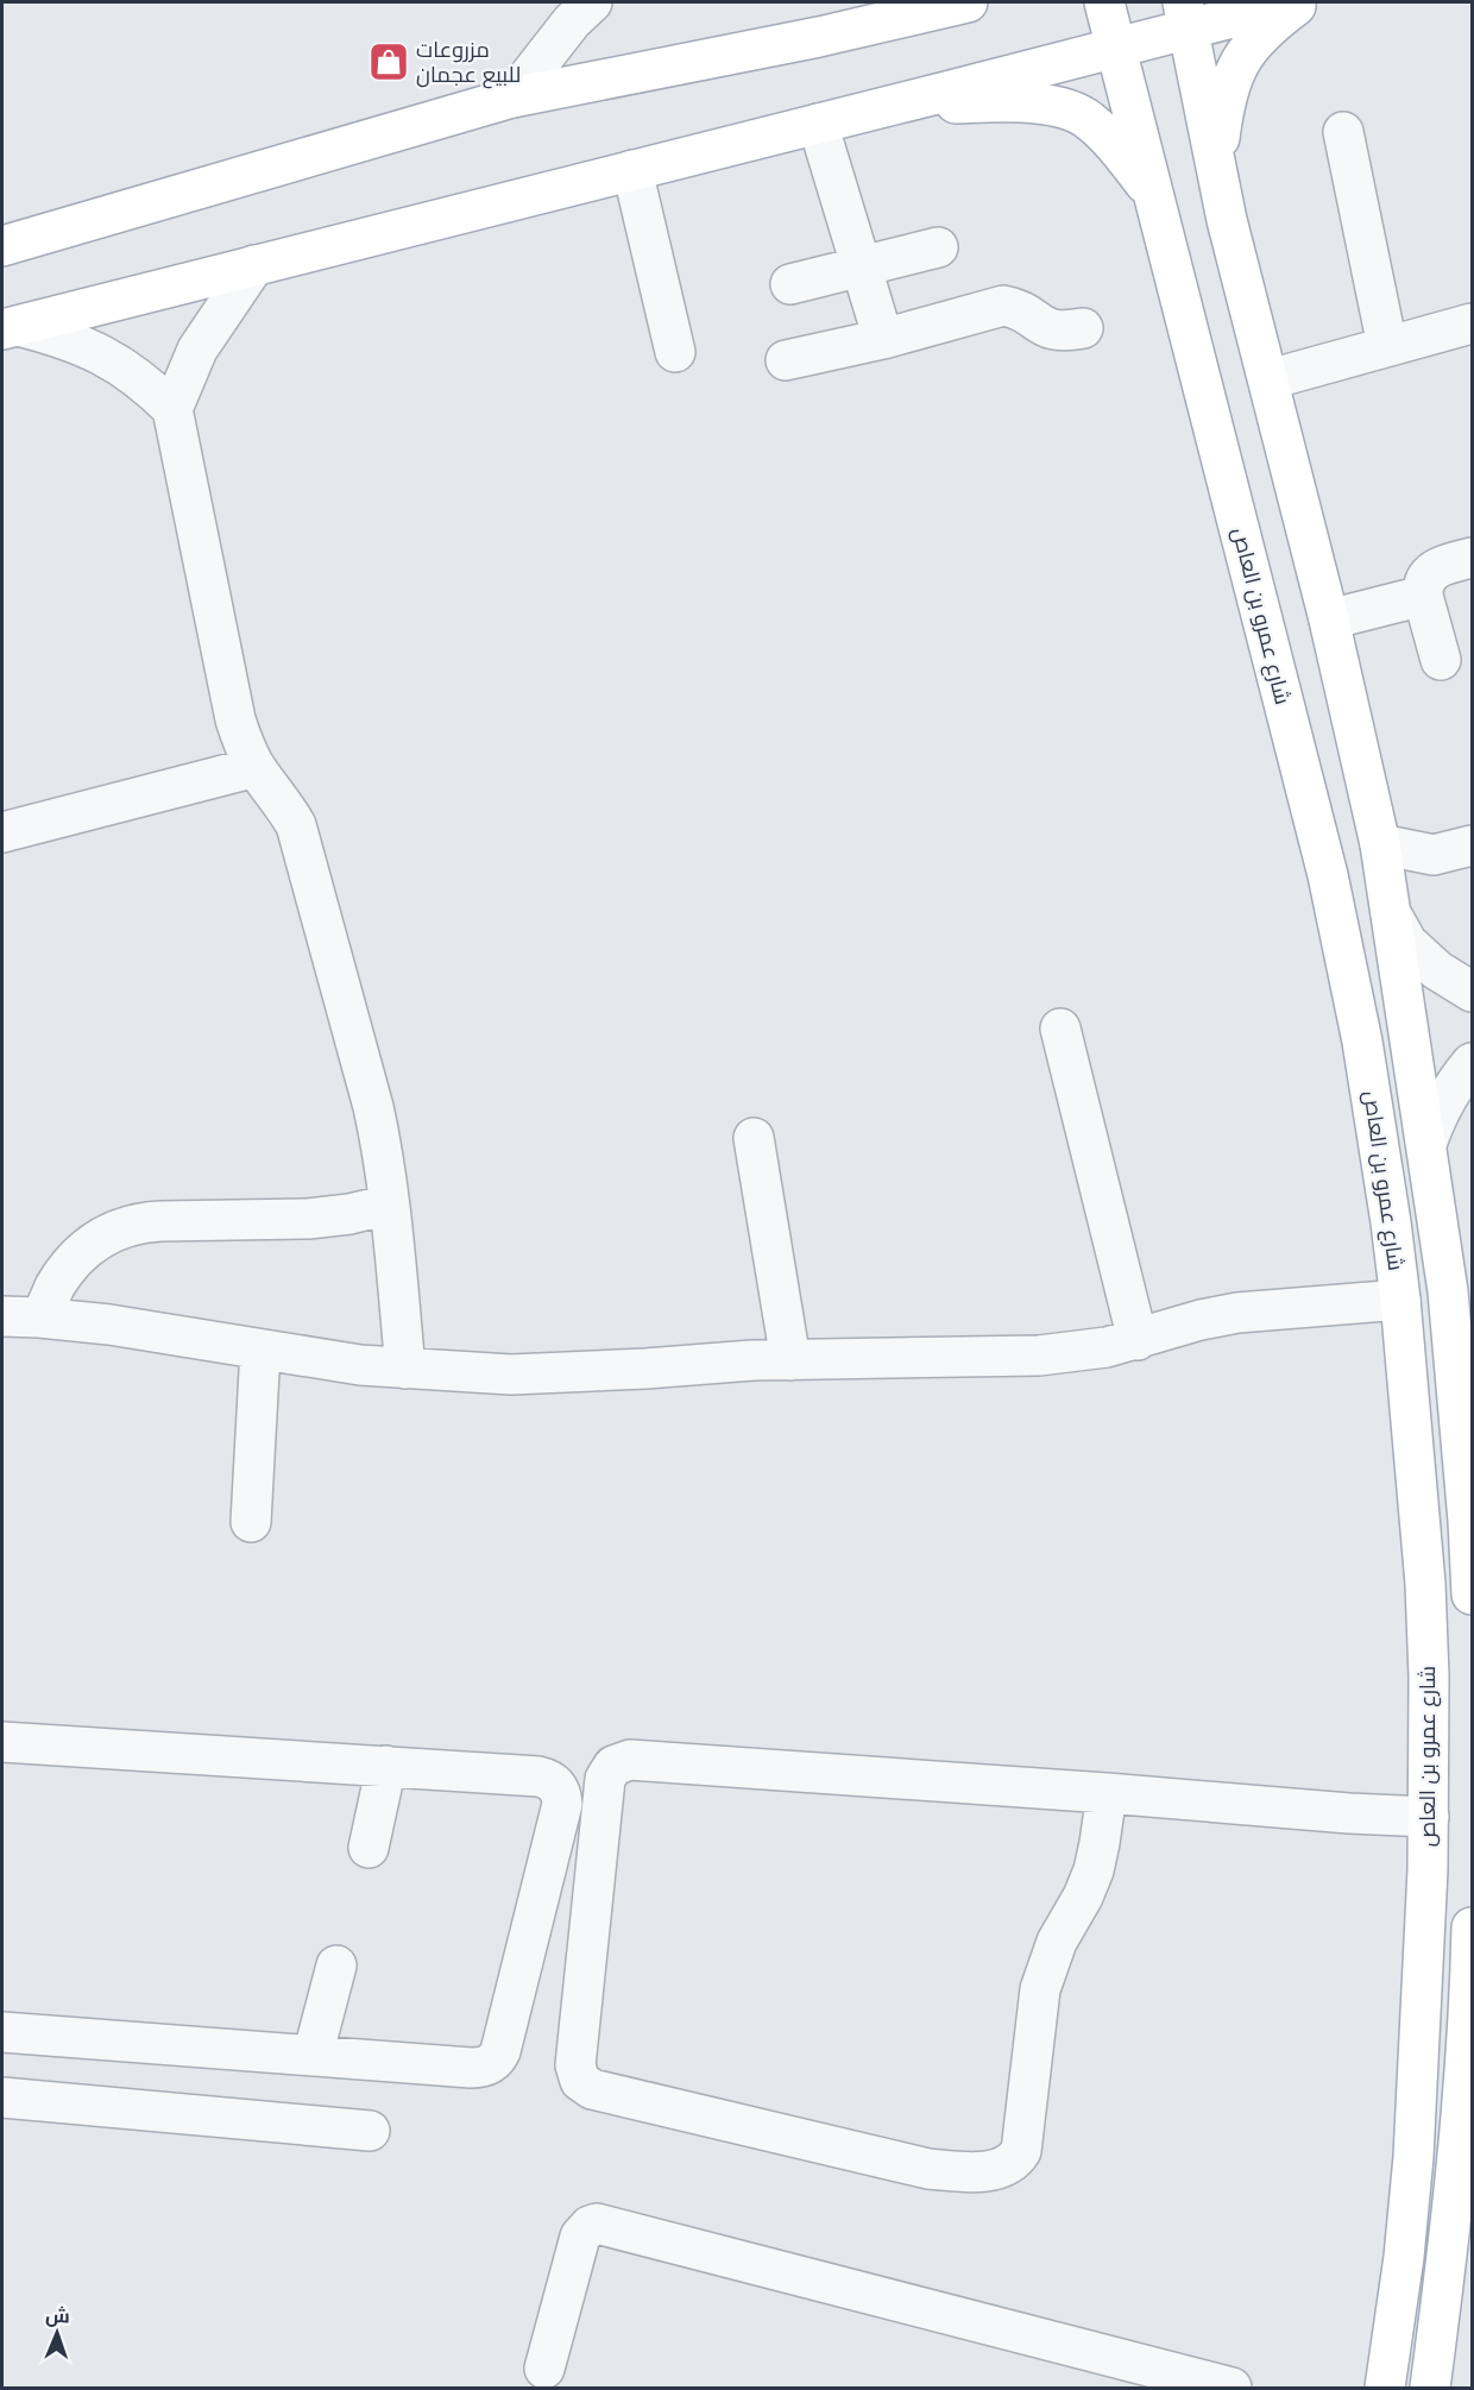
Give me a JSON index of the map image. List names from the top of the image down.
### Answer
{
  "streets": {
    "main road": ["شارع عمرو بن العاص"]
  },
  "places": {
    "shop": ["مزروعات للبيع عجمان"]
  },
  "north": "top"
}
